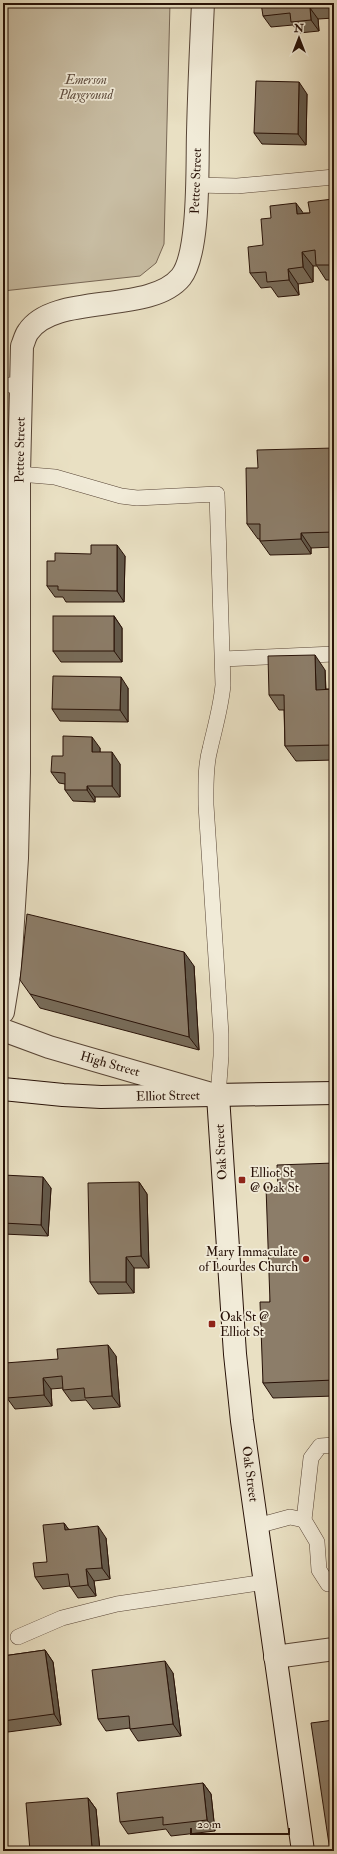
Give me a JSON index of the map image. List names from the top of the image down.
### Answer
{
  "streets": {
    "street": [
      "Pettee Street",
      "High Street",
      "Elliot Street",
      "Oak Street"
    ]
  },
  "crossings": [
    ["High Street", "Elliot Street"],
    ["High Street", "Oak Street"],
    ["Elliot Street", "Oak Street"]
  ],
  "parks": ["Emerson Playground"],
  "places": {
    "transit": ["Elliot St @ Oak St", "Oak St @ Elliot St"],
    "other": ["Mary Immaculate of Lourdes Church"]
  },
  "scale_bar": "20 m",
  "north": "top"
}
